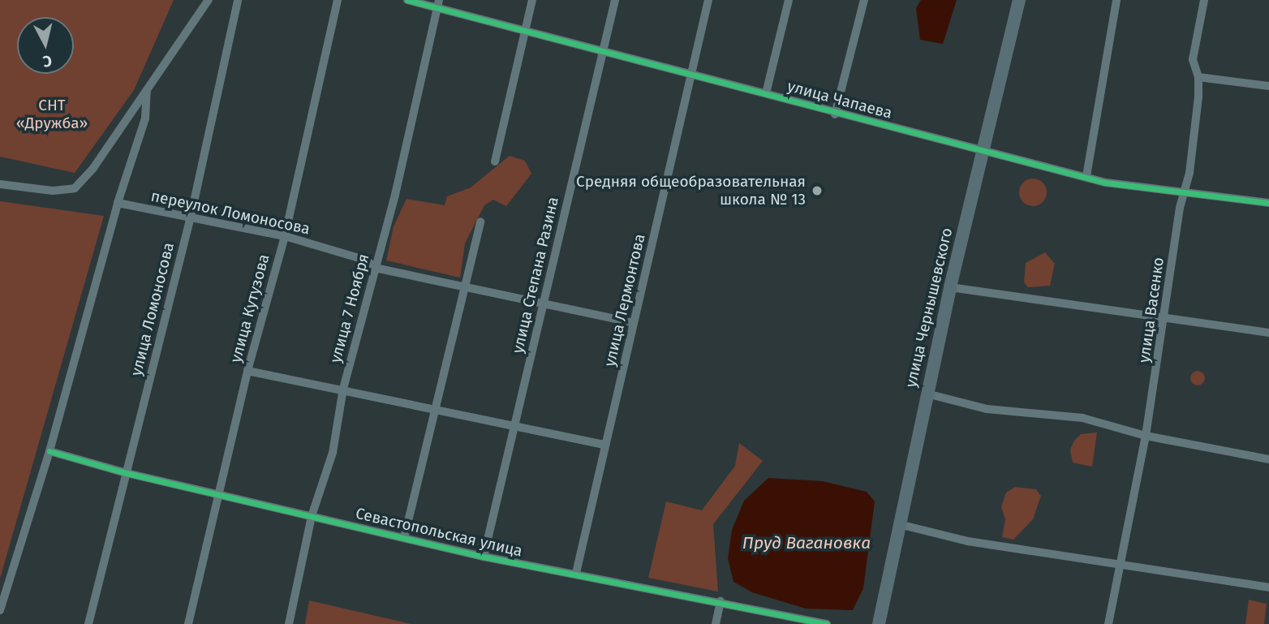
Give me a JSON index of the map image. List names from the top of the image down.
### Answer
{
  "streets": {
    "street": [
      "улица Чапаева",
      "переулок Ломоносова",
      "улица Степана Разина",
      "улица Лермонтова",
      "улица Чернышевского",
      "улица Кутузова",
      "улица 7 Ноября",
      "улица Ломоносова",
      "улица Васенко",
      "Севастопольская улица"
    ]
  },
  "crossings": [
    ["улица Чапаева", "улица Степана Разина"],
    ["улица Чапаева", "улица Лермонтова"],
    ["улица Чапаева", "улица Чернышевского"],
    ["улица Чапаева", "улица 7 Ноября"],
    ["улица Чапаева", "улица Васенко"],
    ["переулок Ломоносова", "улица Степана Разина"],
    ["переулок Ломоносова", "улица Лермонтова"],
    ["переулок Ломоносова", "улица Кутузова"],
    ["переулок Ломоносова", "улица 7 Ноября"],
    ["переулок Ломоносова", "улица Ломоносова"],
    ["улица Степана Разина", "Севастопольская улица"],
    ["улица Лермонтова", "Севастопольская улица"],
    ["улица Кутузова", "Севастопольская улица"],
    ["улица 7 Ноября", "Севастопольская улица"],
    ["улица Ломоносова", "Севастопольская улица"]
  ],
  "water": ["Пруд Вагановка"],
  "parks": ["СНТ «Дружба»"],
  "places": ["Средняя общеобразовательная школа № 13"],
  "north": "bottom"
}
